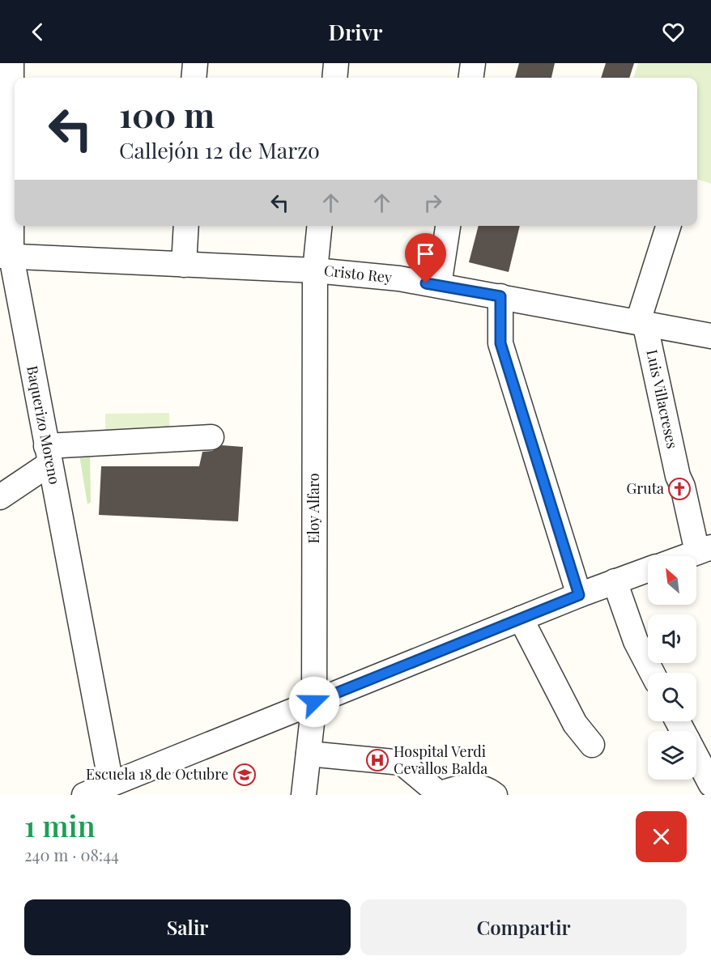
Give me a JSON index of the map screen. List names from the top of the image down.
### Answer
{
  "streets": {
    "street": [
      "Cristo Rey",
      "Luis Villacreses",
      "Baquerizo Moreno",
      "Eloy Alfaro"
    ]
  },
  "crossings": [
    ["Cristo Rey", "Luis Villacreses"],
    ["Cristo Rey", "Baquerizo Moreno"],
    ["Cristo Rey", "Eloy Alfaro"]
  ],
  "places": {
    "church": ["Gruta"],
    "hospital": ["Hospital Verdi Cevallos Balda"],
    "school or university": ["Escuela 18 de Octubre"]
  },
  "north": "top left",
  "page": {
    "header": "Drivr",
    "turn": ["100 m", "Callejón 12 de Marzo"],
    "heading": ["1 min", "240 m · 08:44"],
    "buttons": ["Salir", "Compartir"]
  }
}
